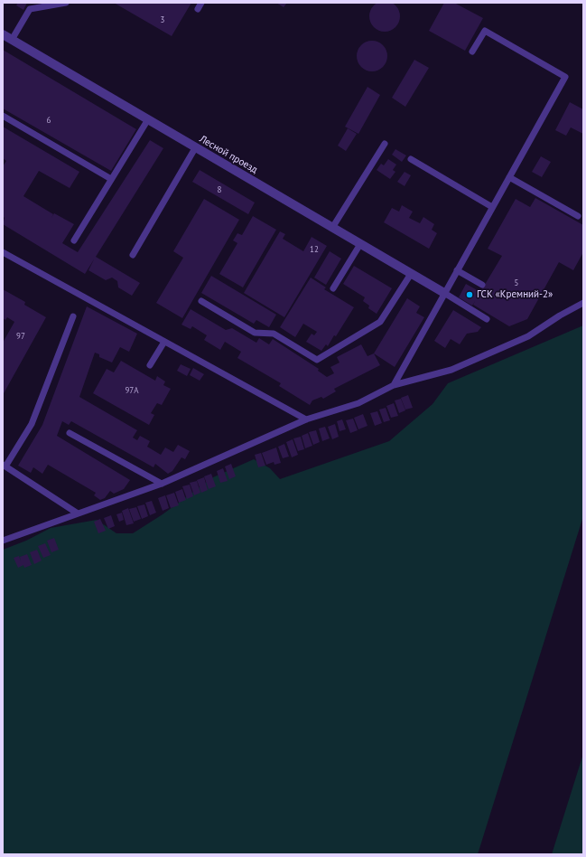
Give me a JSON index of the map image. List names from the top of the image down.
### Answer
{
  "streets": {
    "street": ["Лесной проезд"]
  },
  "places": ["ГСК «Кремний-2»"],
  "house_numbers": [
    "3",
    "6",
    "8",
    "12",
    "5",
    "97",
    "97А"
  ]
}
